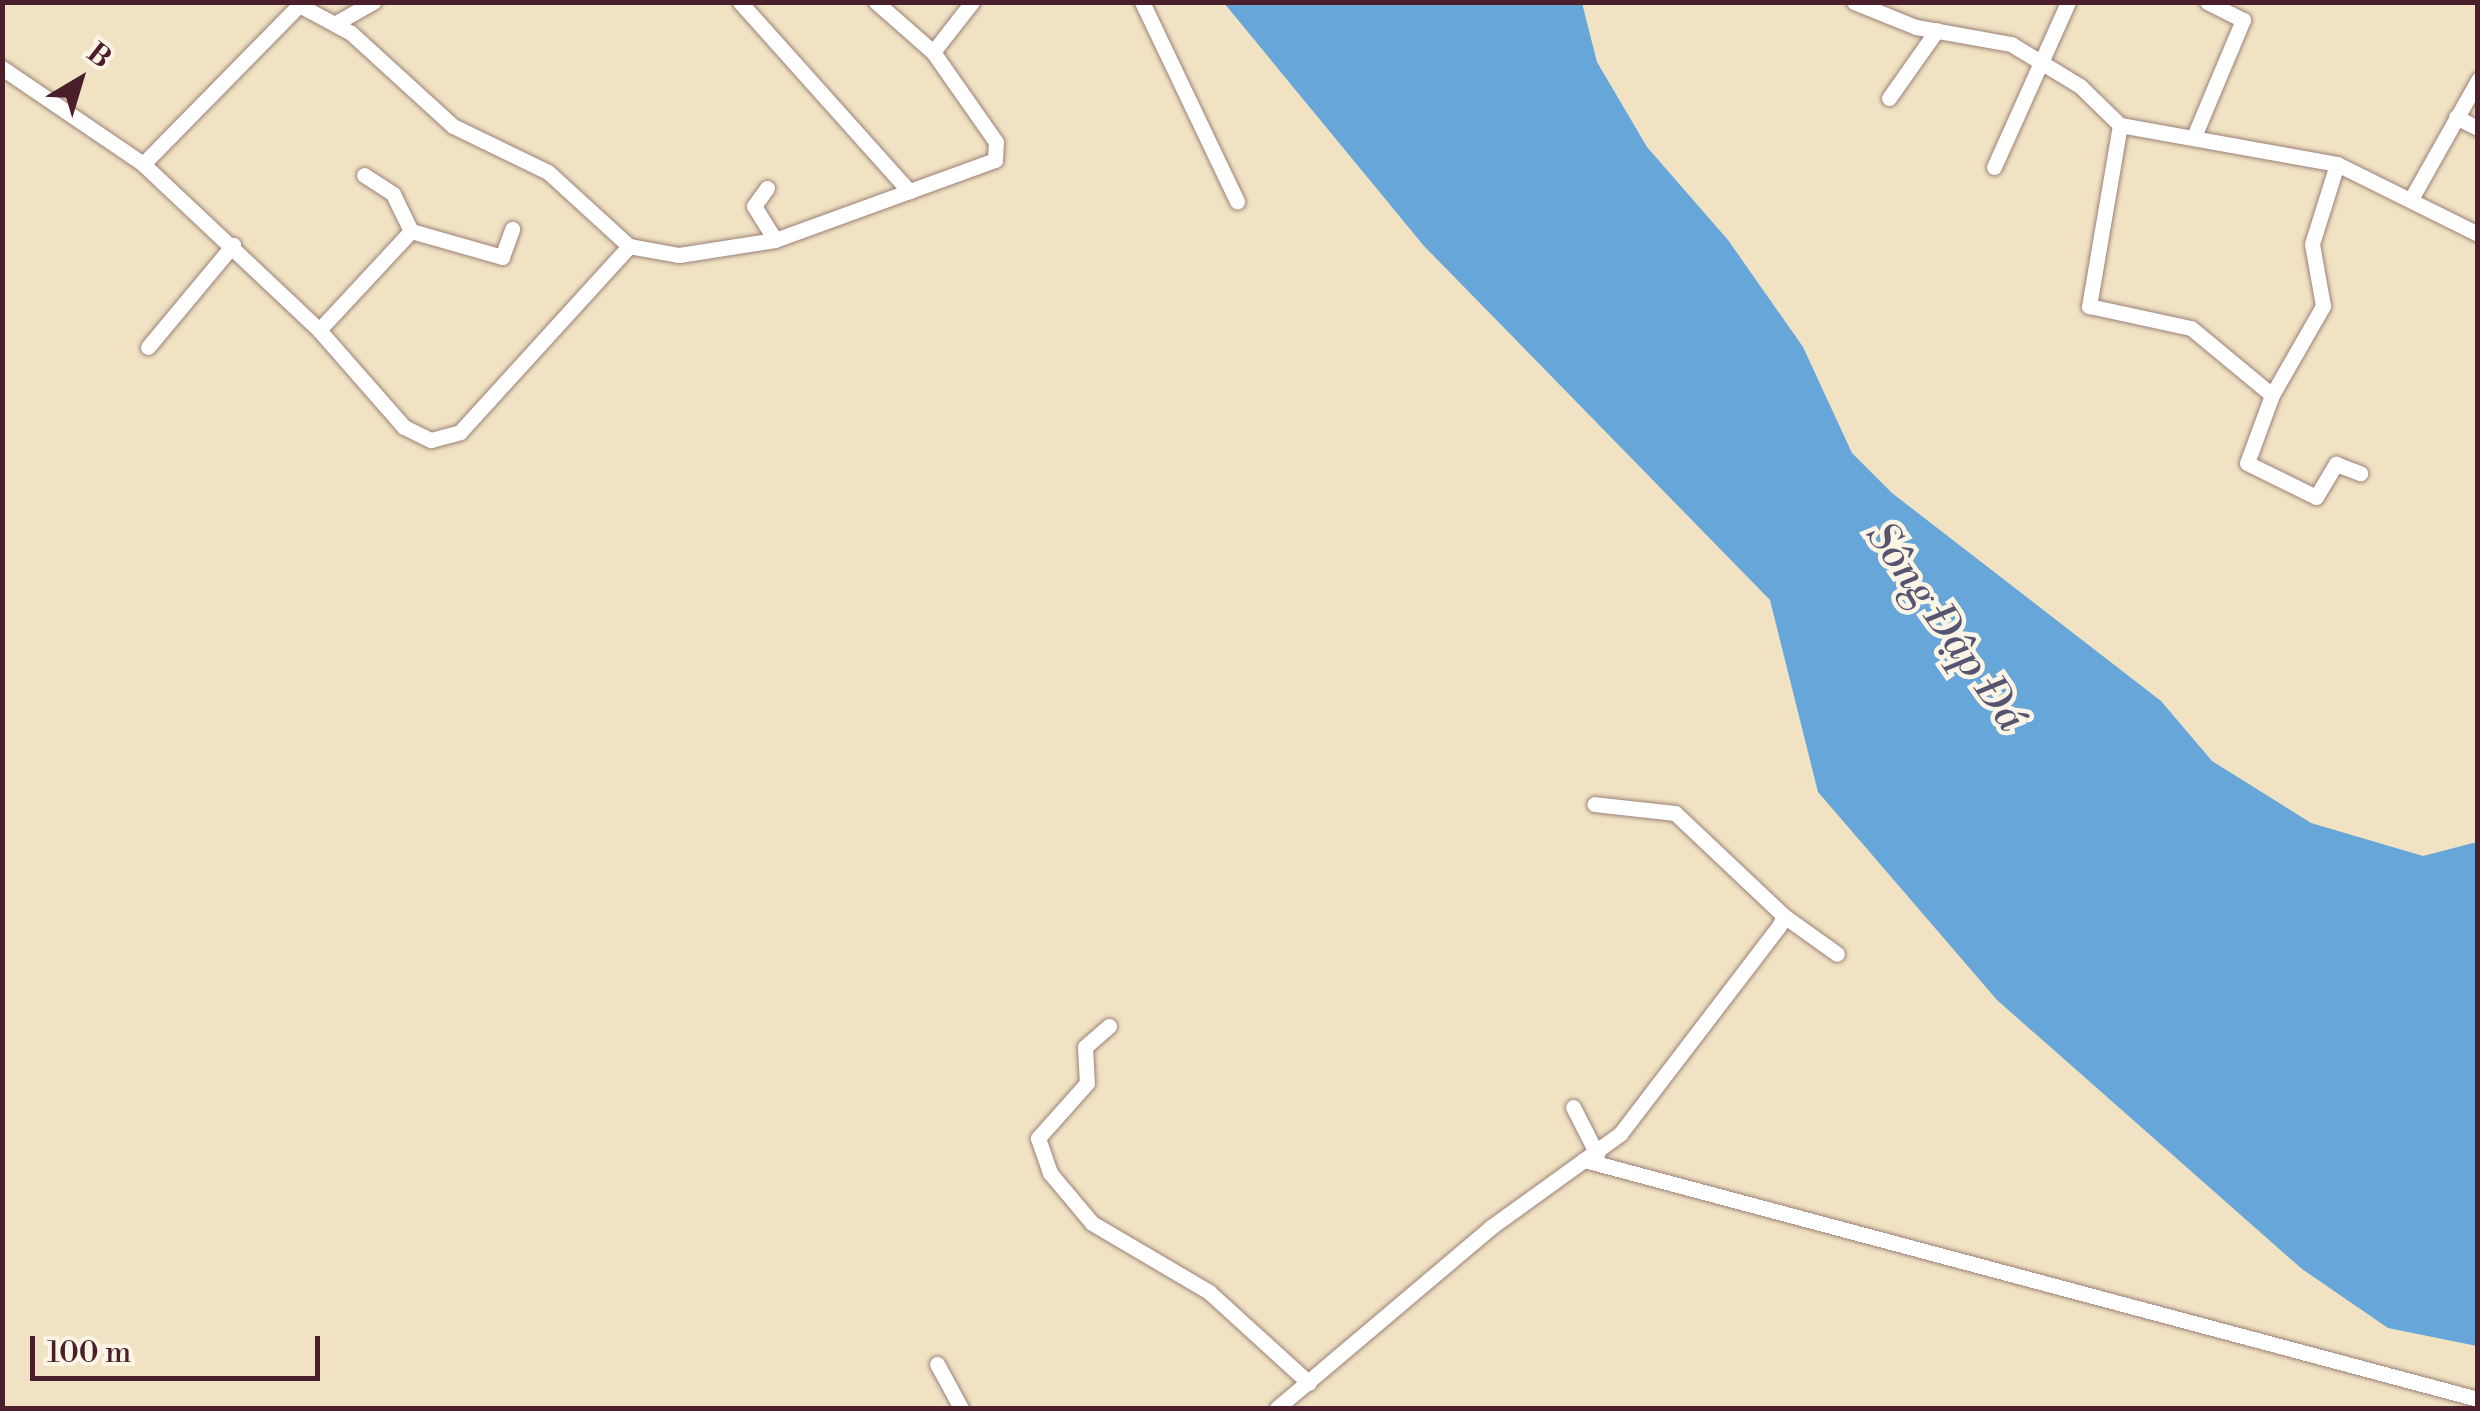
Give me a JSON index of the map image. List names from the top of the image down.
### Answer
{
  "water": ["Sông Đập Đá"],
  "scale_bar": "100 m",
  "north": "top right"
}
